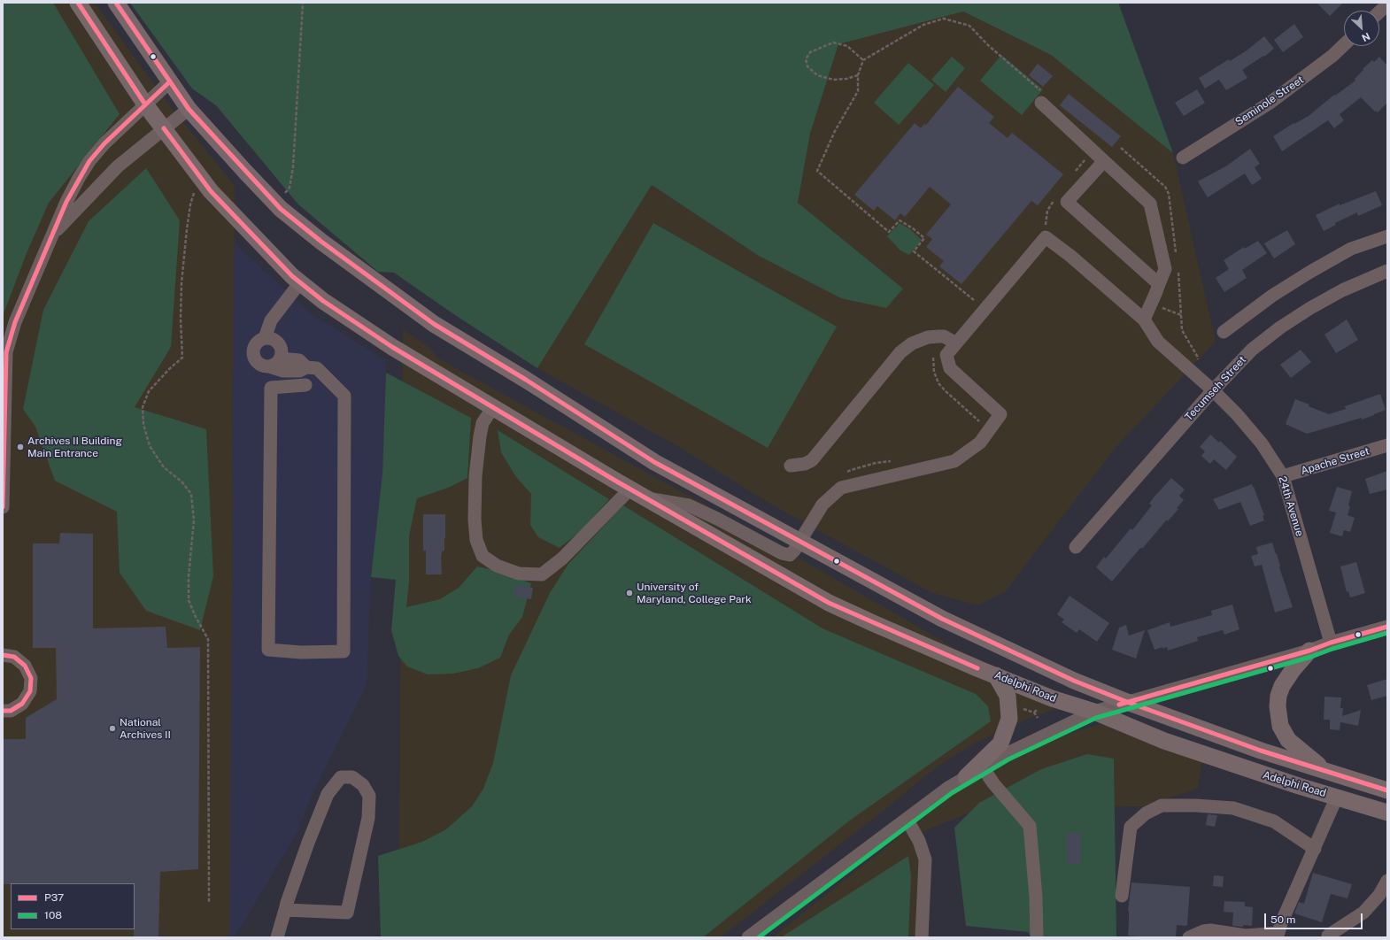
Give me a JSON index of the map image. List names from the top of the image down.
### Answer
{
  "streets": {
    "main road": ["Adelphi Road"],
    "street": [
      "Seminole Street",
      "Tecumseh Street",
      "Apache Street",
      "24th Avenue"
    ]
  },
  "crossings": [
    ["Tecumseh Street", "24th Avenue"],
    ["Apache Street", "24th Avenue"]
  ],
  "places": ["Archives II Building Main Entrance", "University of Maryland, College Park", "National Archives II"],
  "lines": ["transit line P37", "transit line 108"],
  "legend": ["P37", "108"],
  "scale_bar": "50 m",
  "north": "bottom right"
}
